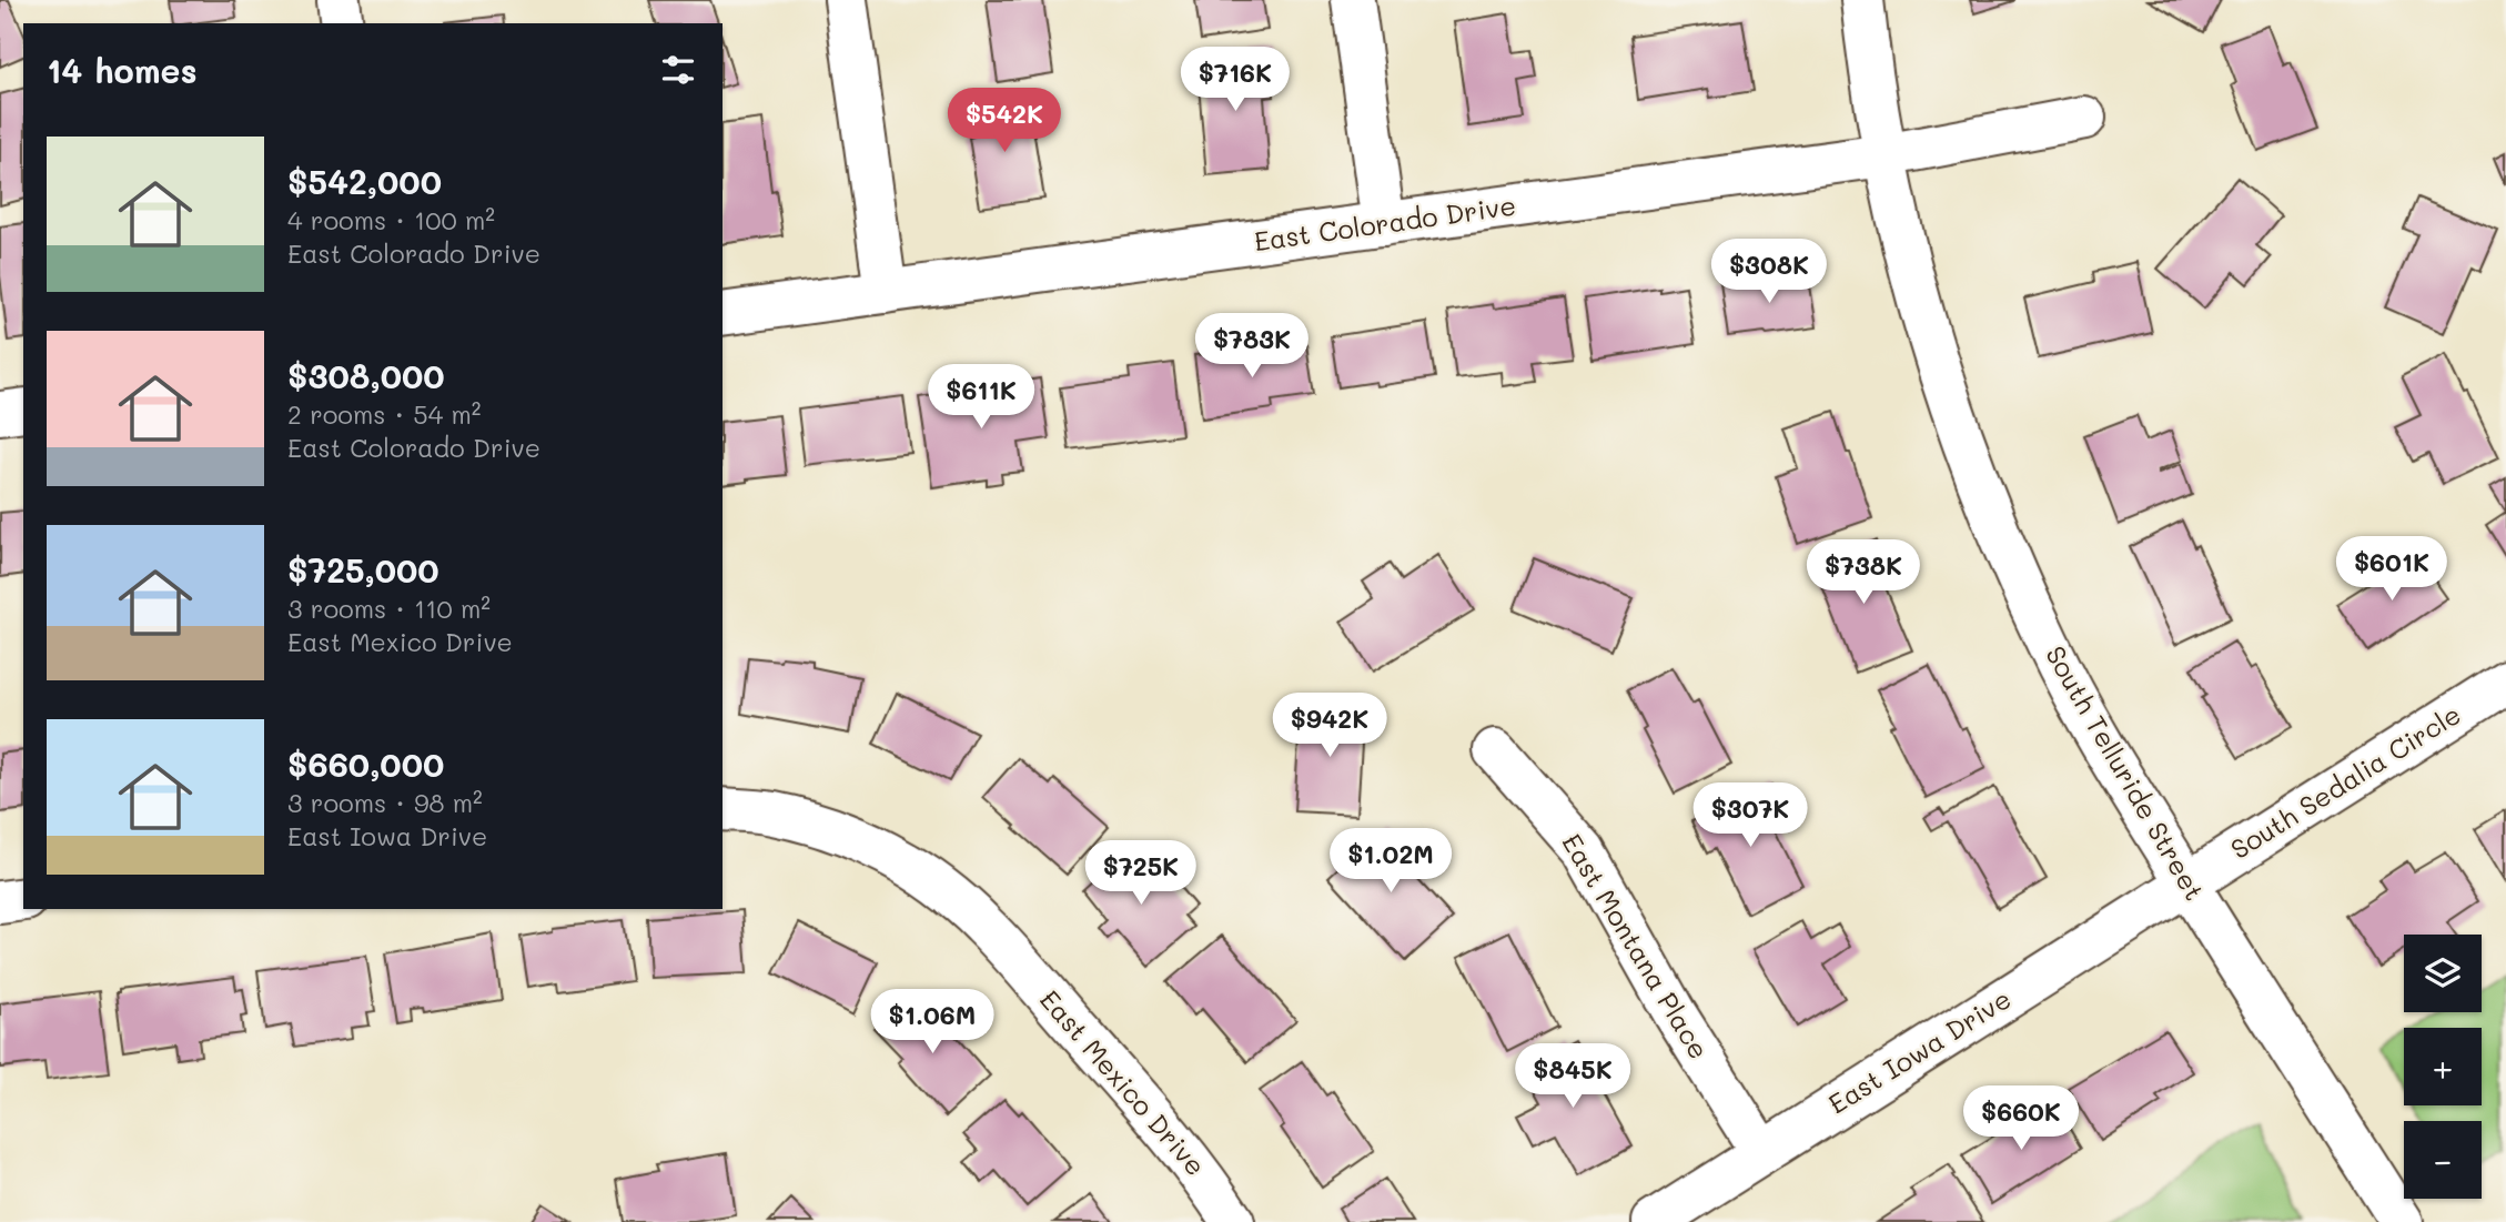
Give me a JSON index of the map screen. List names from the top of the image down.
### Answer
{
  "streets": {
    "street": [
      "East Colorado Drive",
      "South Telluride Street",
      "South Sedalia Circle",
      "East Montana Place",
      "East Iowa Drive",
      "East Mexico Drive"
    ]
  },
  "crossings": [
    ["East Colorado Drive", "South Telluride Street"],
    ["South Telluride Street", "South Sedalia Circle"],
    ["South Telluride Street", "East Iowa Drive"],
    ["South Sedalia Circle", "East Iowa Drive"],
    ["East Montana Place", "East Iowa Drive"]
  ],
  "page": {
    "heading": "14 homes",
    "price": [
      "$716K",
      "$542K",
      "$308K",
      "$783K",
      "$611K",
      "$601K",
      "$738K",
      "$942K",
      "$307K",
      "$1.02M",
      "$725K",
      "$1.06M",
      "$845K",
      "$660K"
    ],
    "list": [
      {
        "name": "$542,000",
        "note": "4 rooms · 100 m² · East Colorado Drive"
      },
      {
        "name": "$308,000",
        "note": "2 rooms · 54 m² · East Colorado Drive"
      },
      {
        "name": "$725,000",
        "note": "3 rooms · 110 m² · East Mexico Drive"
      },
      {
        "name": "$660,000",
        "note": "3 rooms · 98 m² · East Iowa Drive"
      }
    ],
    "map_buttons": ["+", "−"]
  }
}
